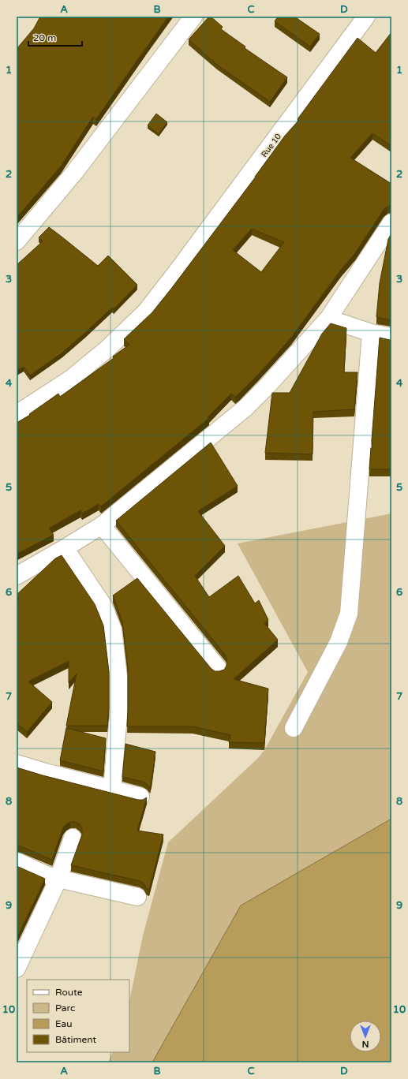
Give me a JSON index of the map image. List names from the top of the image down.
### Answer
{
  "streets": {
    "street": ["Rue 10"]
  },
  "legend": [
    "Route",
    "Parc",
    "Eau",
    "Bâtiment"
  ],
  "scale_bar": "20 m",
  "north": "bottom",
  "grid": {
    "columns": [
      "A",
      "B",
      "C",
      "D"
    ],
    "rows": [
      "1",
      "2",
      "3",
      "4",
      "5",
      "6",
      "7",
      "8",
      "9",
      "10"
    ]
  }
}
